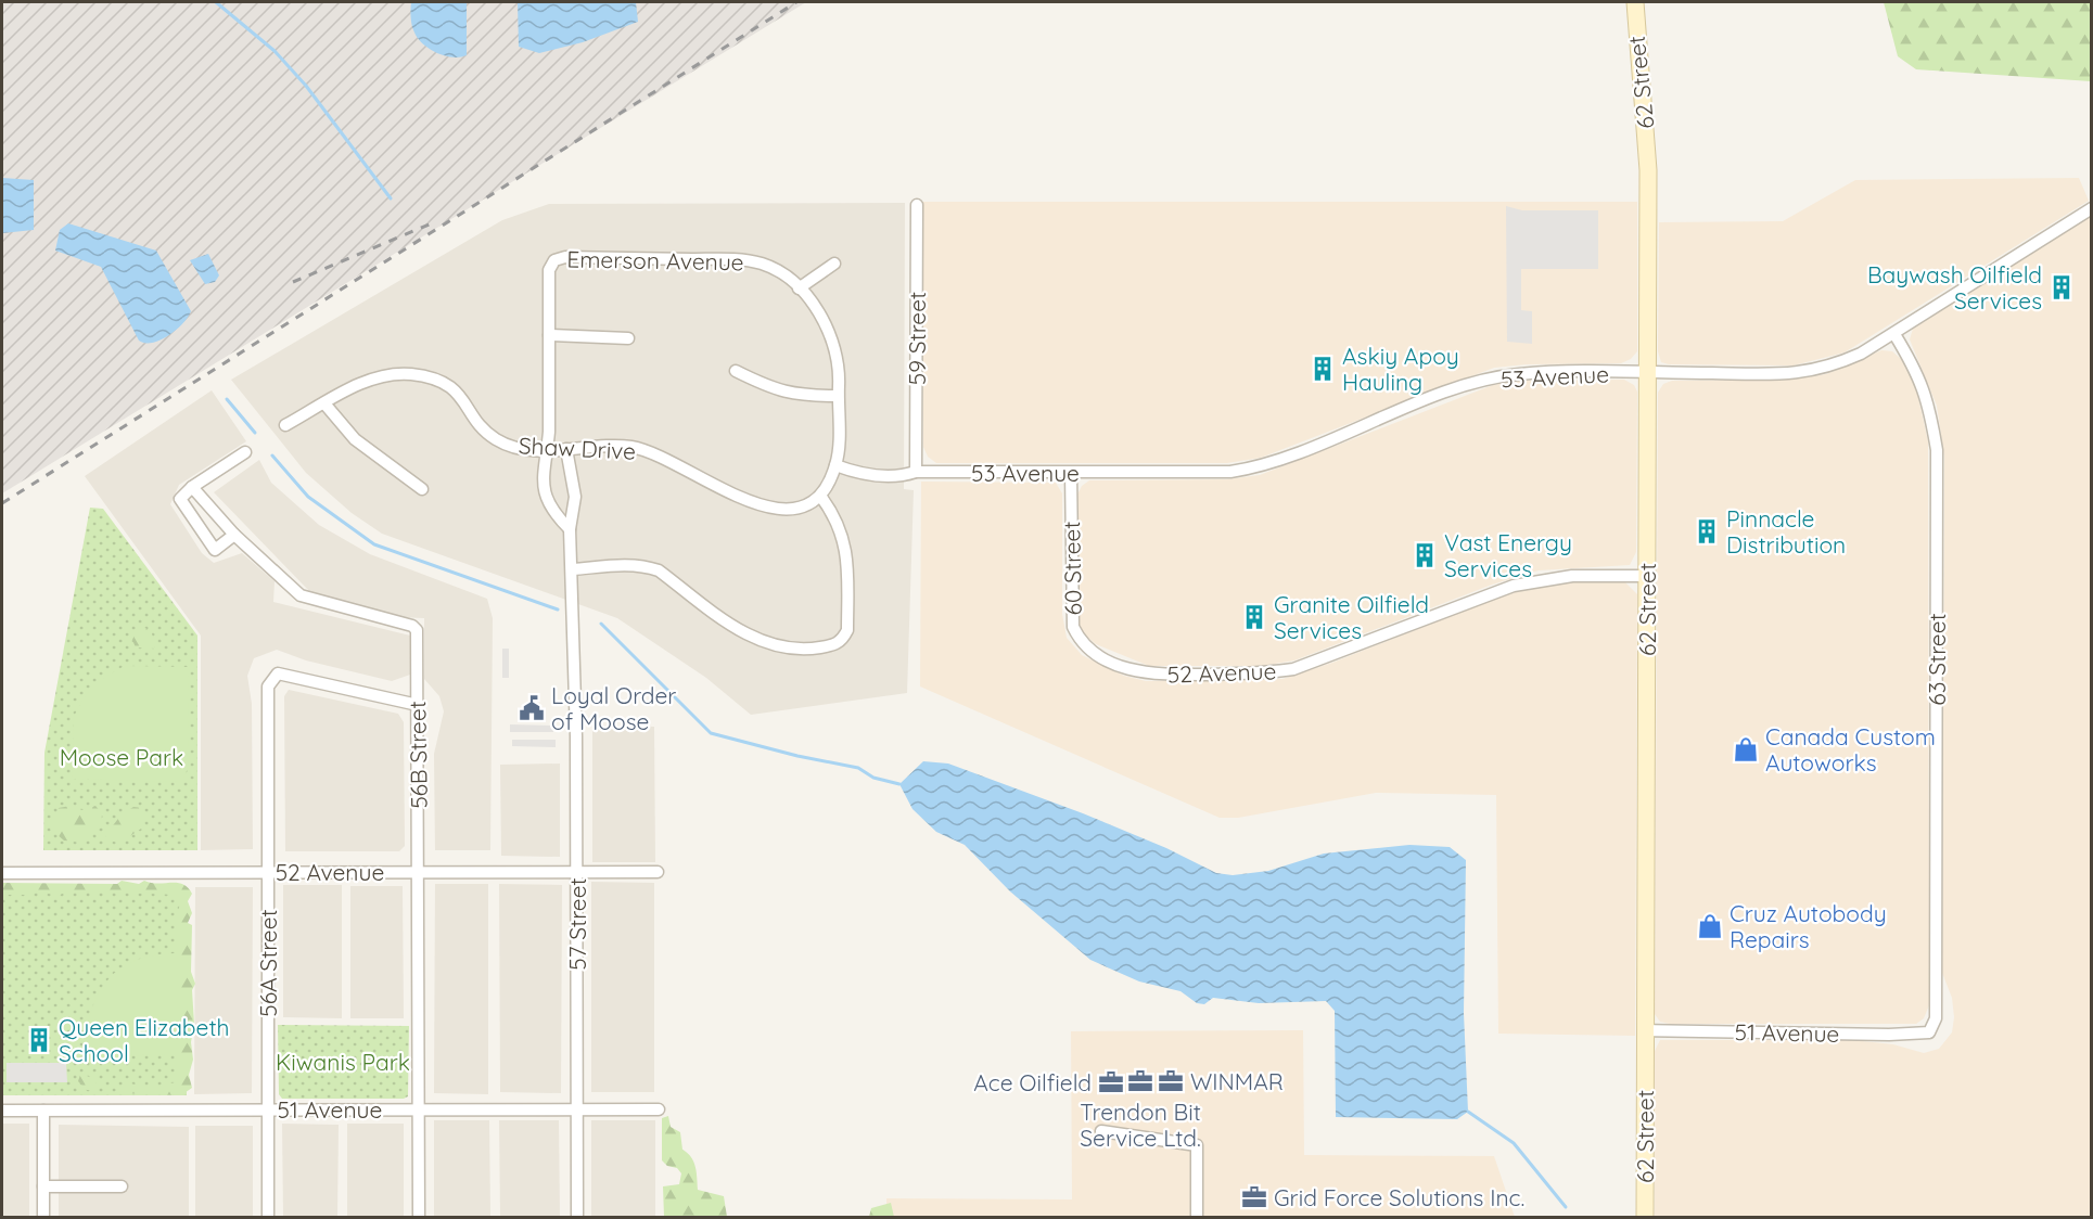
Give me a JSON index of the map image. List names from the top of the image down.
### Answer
{
  "streets": {
    "main road": ["62 Street"],
    "street": [
      "Emerson Avenue",
      "59 Street",
      "53 Avenue",
      "Shaw Drive",
      "60 Street",
      "63 Street",
      "52 Avenue",
      "56B Street",
      "57 Street",
      "56A Street",
      "51 Avenue"
    ]
  },
  "crossings": [
    ["62 Street", "53 Avenue"],
    ["62 Street", "52 Avenue"],
    ["62 Street", "51 Avenue"],
    ["Emerson Avenue", "53 Avenue"],
    ["59 Street", "53 Avenue"],
    ["53 Avenue", "60 Street"],
    ["53 Avenue", "63 Street"],
    ["Shaw Drive", "57 Street"],
    ["60 Street", "52 Avenue"],
    ["63 Street", "51 Avenue"],
    ["52 Avenue", "56B Street"],
    ["52 Avenue", "57 Street"],
    ["52 Avenue", "56A Street"],
    ["56B Street", "56A Street"],
    ["56B Street", "51 Avenue"],
    ["57 Street", "51 Avenue"],
    ["56A Street", "51 Avenue"]
  ],
  "parks": ["Moose Park", "Kiwanis Park"],
  "places": {
    "building": [
      "Baywash Oilfield Services",
      "Askiy Apoy Hauling",
      "Pinnacle Distribution",
      "Vast Energy Services",
      "Granite Oilfield Services",
      "Queen Elizabeth School"
    ],
    "public building": ["Loyal Order of Moose"],
    "shop": ["Canada Custom Autoworks", "Cruz Autobody Repairs"],
    "office": [
      "Trendon Bit Service Ltd.",
      "WINMAR",
      "Ace Oilfield",
      "Grid Force Solutions Inc."
    ]
  }
}
